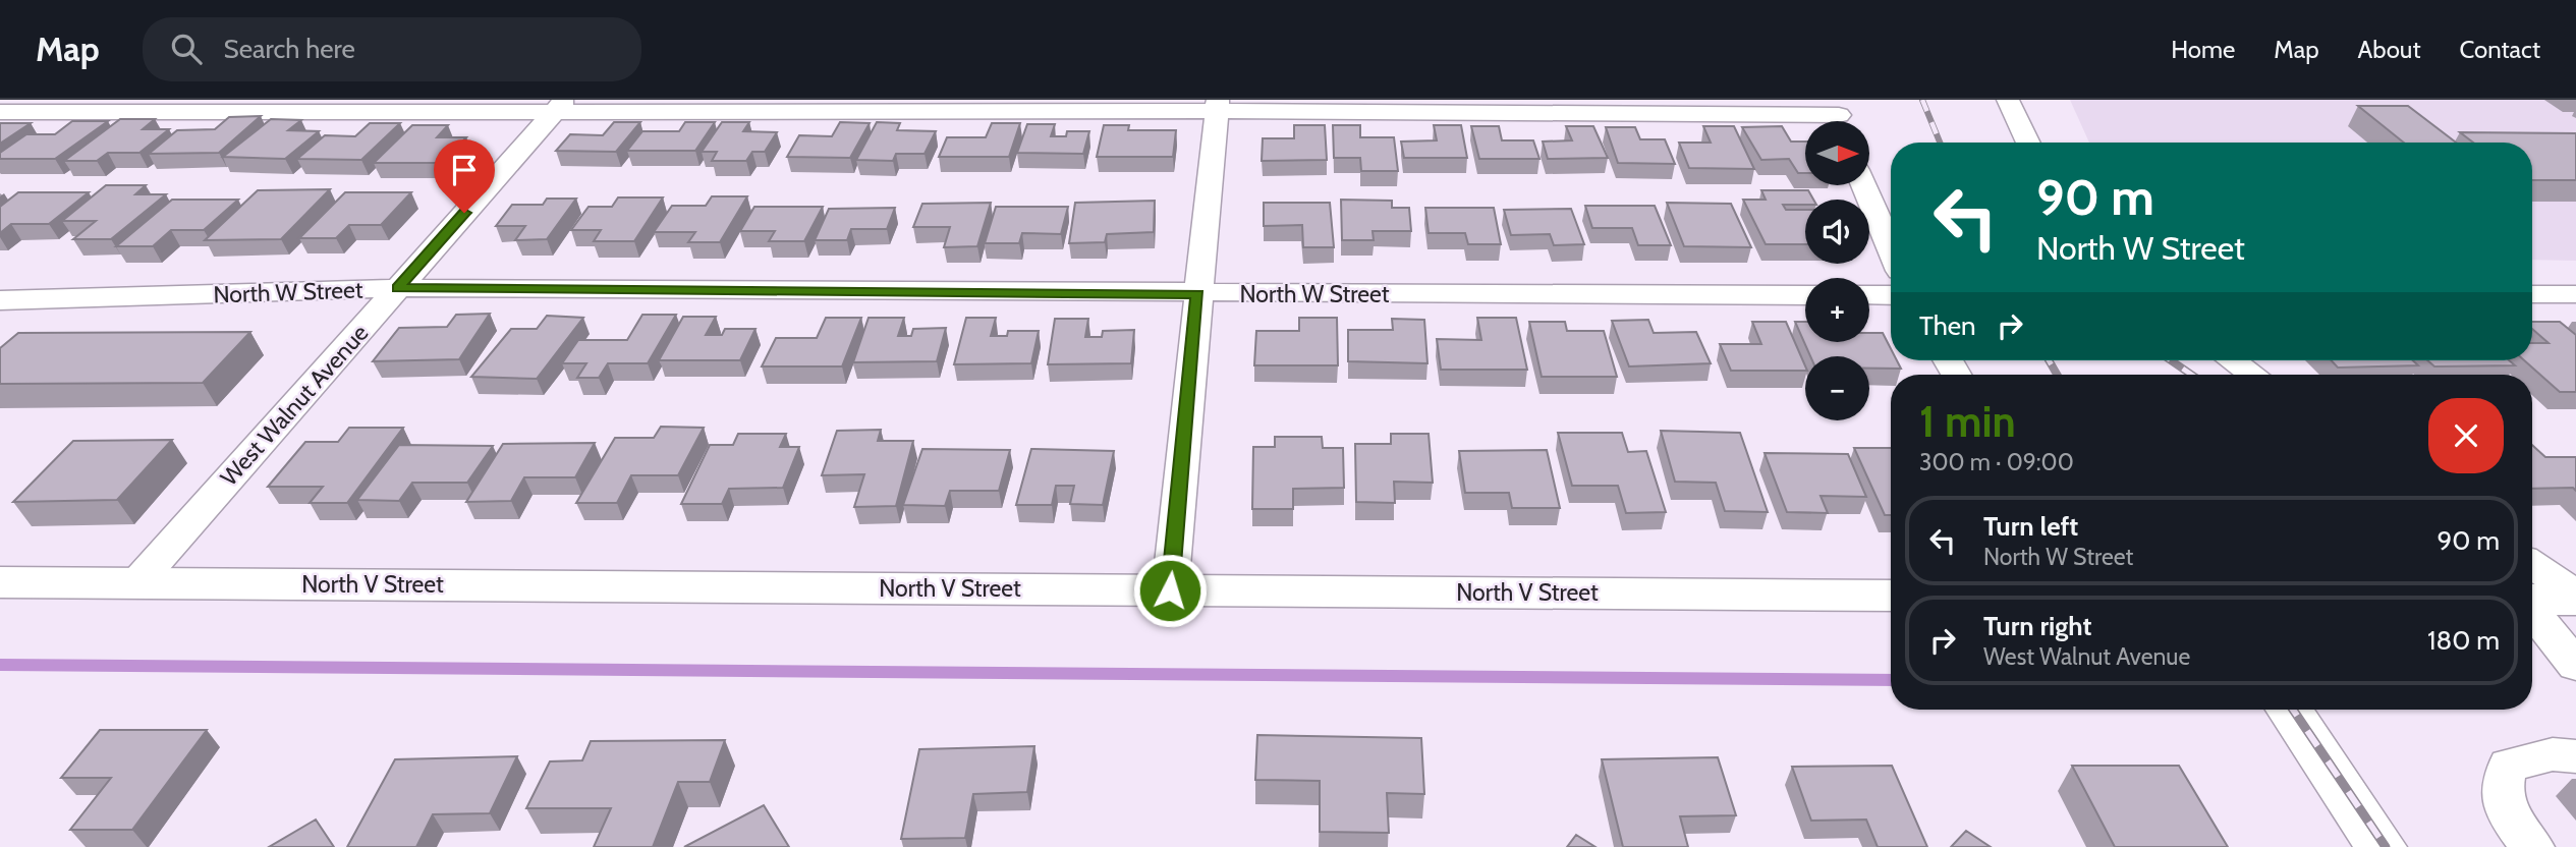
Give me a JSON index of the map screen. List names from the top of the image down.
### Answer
{
  "streets": {
    "street": ["North W Street", "West Walnut Avenue", "North V Street"]
  },
  "crossings": [
    ["North W Street", "West Walnut Avenue"],
    ["West Walnut Avenue", "North V Street"]
  ],
  "north": "right",
  "page": {
    "header": "Map",
    "search": "Search here",
    "nav": [
      "Home",
      "Map",
      "About",
      "Contact"
    ],
    "map_buttons": ["+", "−"],
    "turn": ["90 m", "North W Street"],
    "then": "Then",
    "heading": ["1 min", "300 m · 09:00"],
    "list": [
      {
        "name": "Turn left",
        "note": "North W Street",
        "value": "90 m"
      },
      {
        "name": "Turn right",
        "note": "West Walnut Avenue",
        "value": "180 m"
      }
    ]
  }
}
